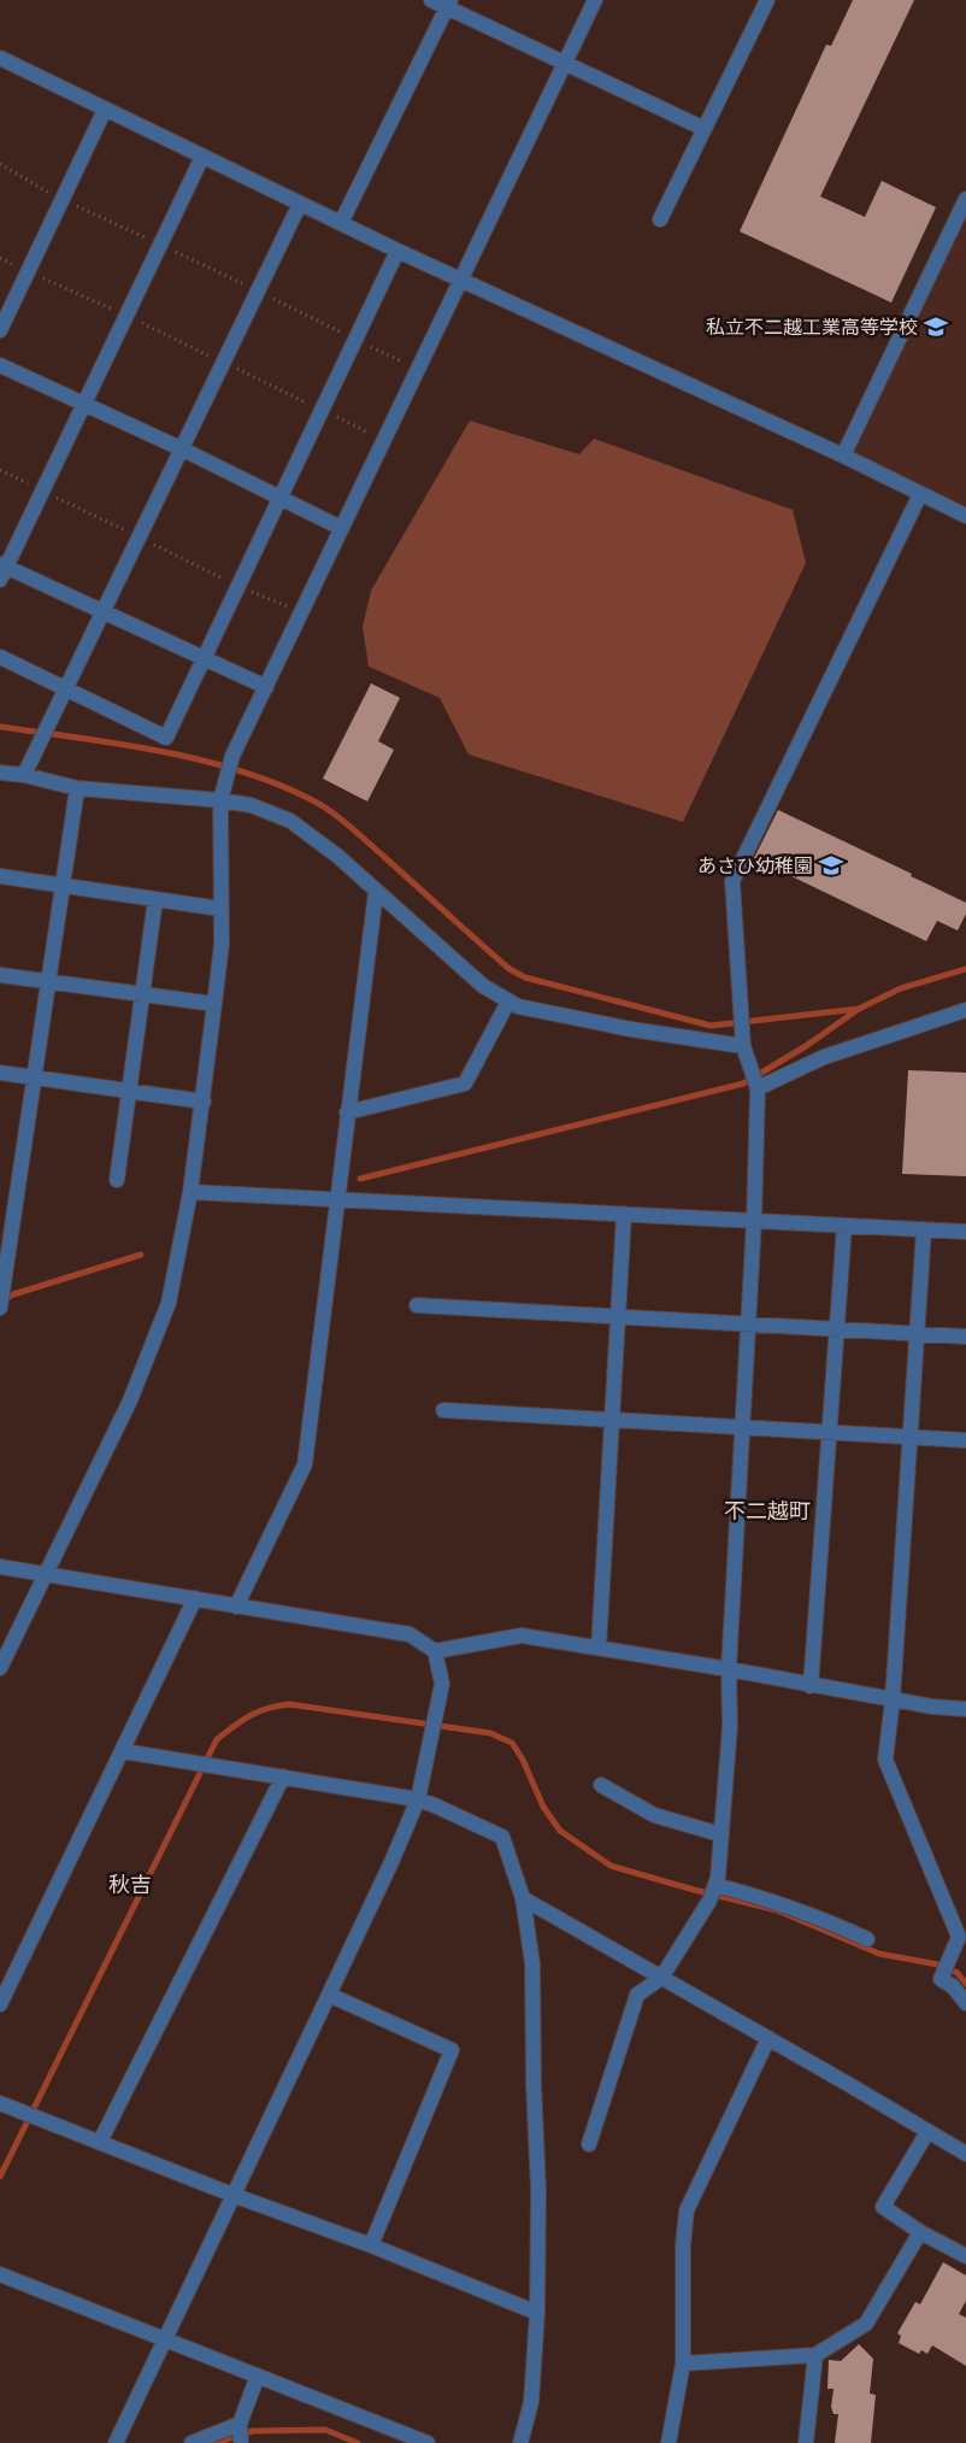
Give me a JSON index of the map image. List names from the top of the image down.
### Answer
{
  "districts": ["不二越町", "秋吉"],
  "places": {
    "school or university": ["私立不二越工業高等学校", "あさひ幼稚園"]
  }
}
